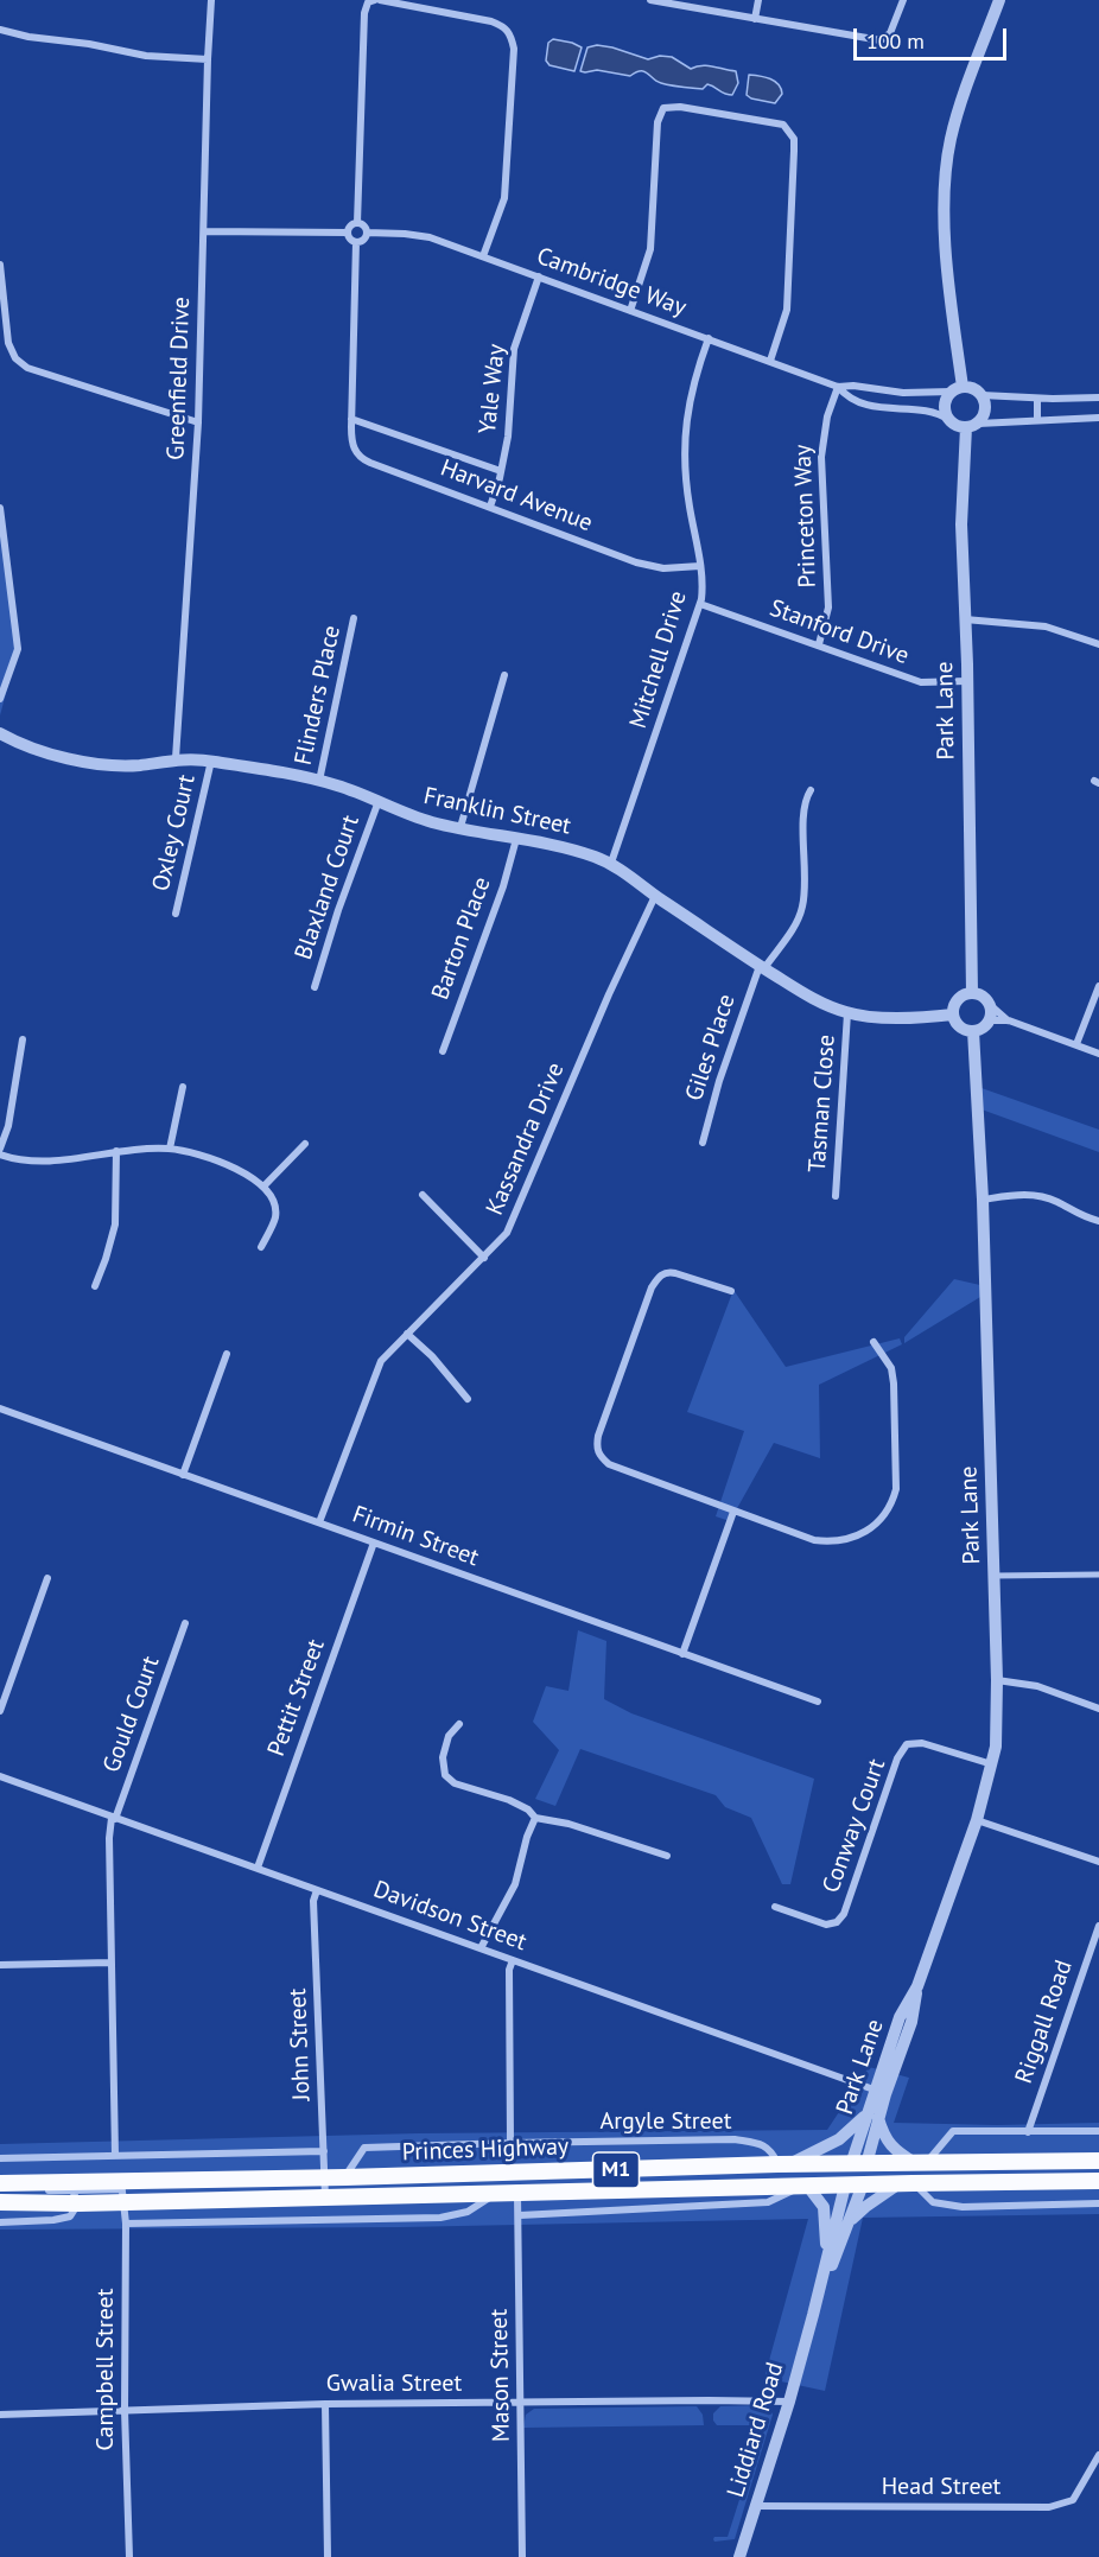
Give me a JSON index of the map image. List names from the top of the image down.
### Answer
{
  "streets": {
    "highway": ["Princes Highway", "M1"],
    "street": [
      "Cambridge Way",
      "Greenfield Drive",
      "Yale Way",
      "Harvard Avenue",
      "Princeton Way",
      "Stanford Drive",
      "Mitchell Drive",
      "Flinders Place",
      "Park Lane",
      "Franklin Street",
      "Oxley Court",
      "Blaxland Court",
      "Barton Place",
      "Giles Place",
      "Tasman Close",
      "Kassandra Drive",
      "Firmin Street",
      "Pettit Street",
      "Gould Court",
      "Conway Court",
      "Davidson Street",
      "Riggall Road",
      "John Street",
      "Argyle Street",
      "Campbell Street",
      "Mason Street",
      "Gwalia Street",
      "Liddiard Road",
      "Head Street"
    ]
  },
  "crossings": [
    ["Cambridge Way", "Yale Way"],
    ["Cambridge Way", "Harvard Avenue"],
    ["Cambridge Way", "Princeton Way"],
    ["Cambridge Way", "Mitchell Drive"],
    ["Cambridge Way", "Park Lane"],
    ["Greenfield Drive", "Franklin Street"],
    ["Yale Way", "Harvard Avenue"],
    ["Harvard Avenue", "Mitchell Drive"],
    ["Princeton Way", "Stanford Drive"],
    ["Stanford Drive", "Mitchell Drive"],
    ["Stanford Drive", "Park Lane"],
    ["Mitchell Drive", "Franklin Street"],
    ["Flinders Place", "Franklin Street"],
    ["Park Lane", "Franklin Street"],
    ["Park Lane", "Conway Court"],
    ["Park Lane", "Davidson Street"],
    ["Park Lane", "Princes Highway"],
    ["Franklin Street", "Oxley Court"],
    ["Franklin Street", "Blaxland Court"],
    ["Franklin Street", "Barton Place"],
    ["Franklin Street", "Giles Place"],
    ["Franklin Street", "Tasman Close"],
    ["Franklin Street", "Kassandra Drive"],
    ["Kassandra Drive", "Firmin Street"],
    ["Firmin Street", "Pettit Street"],
    ["Pettit Street", "Davidson Street"],
    ["Gould Court", "Davidson Street"],
    ["Davidson Street", "John Street"],
    ["John Street", "Princes Highway"],
    ["Argyle Street", "Princes Highway"],
    ["Princes Highway", "Campbell Street"],
    ["Princes Highway", "Mason Street"],
    ["Princes Highway", "Liddiard Road"],
    ["Campbell Street", "Gwalia Street"],
    ["Mason Street", "Gwalia Street"],
    ["Gwalia Street", "Liddiard Road"],
    ["Liddiard Road", "Head Street"]
  ],
  "scale_bar": "100 m"
}
